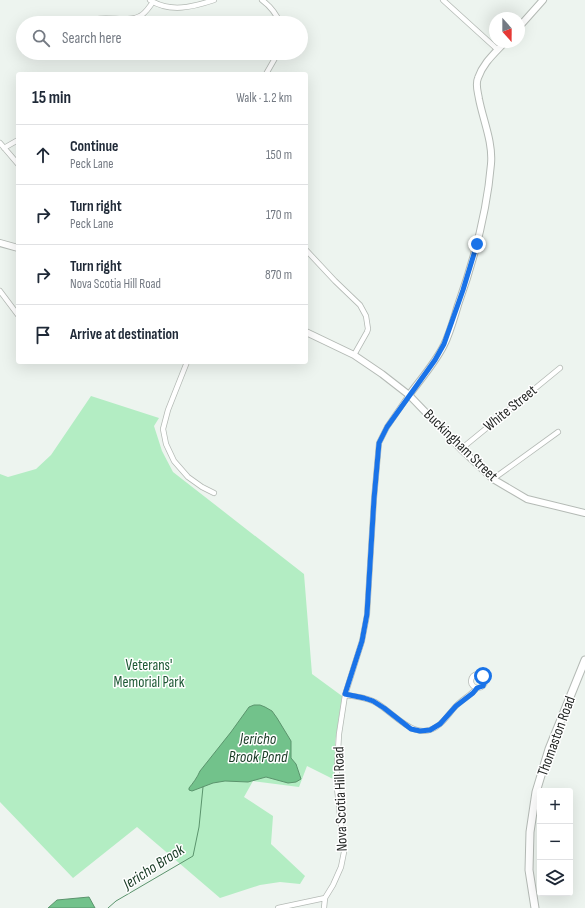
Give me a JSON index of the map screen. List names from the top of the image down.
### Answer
{
  "streets": {
    "main road": ["Thomaston Road"],
    "street": ["White Street", "Buckingham Street", "Nova Scotia Hill Road"]
  },
  "crossings": [
    ["White Street", "Buckingham Street"],
    ["Buckingham Street", "Nova Scotia Hill Road"]
  ],
  "water": ["Jericho Brook Pond", "Jericho Brook"],
  "parks": ["Veterans' Memorial Park"],
  "north": "bottom",
  "page": {
    "search": "Search here",
    "heading": ["15 min", "Walk · 1.2 km"],
    "list": [
      ["Continue", "Peck Lane", "150 m"],
      ["Turn right", "Peck Lane", "170 m"],
      ["Turn right", "Nova Scotia Hill Road", "870 m"],
      "Arrive at destination"
    ],
    "map_buttons": ["+", "−"]
  }
}
